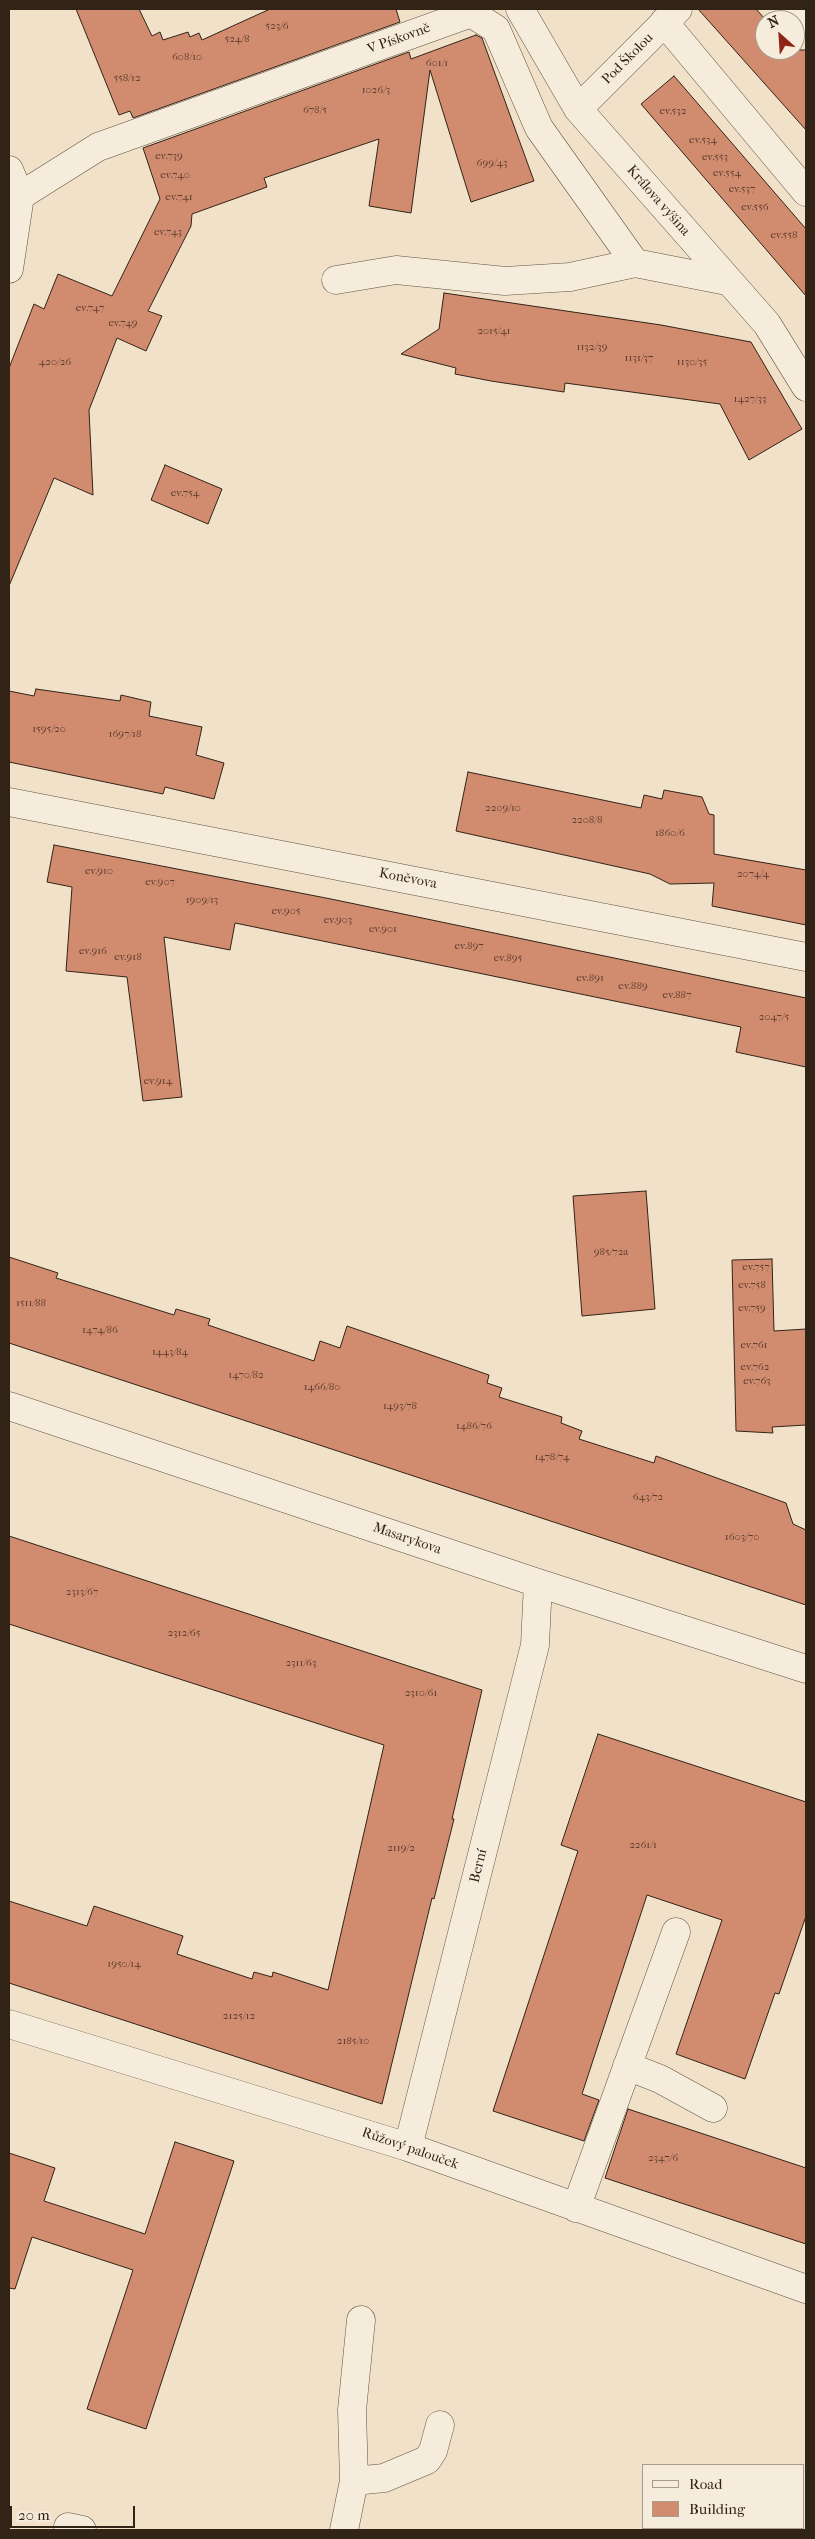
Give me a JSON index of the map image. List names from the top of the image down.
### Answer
{
  "streets": {
    "street": [
      "V Pískovně",
      "Pod Školou",
      "Králova výšina",
      "Koněvova",
      "Masarykova",
      "Berní",
      "Růžový palouček"
    ]
  },
  "crossings": [
    ["Pod Školou", "Králova výšina"],
    ["Masarykova", "Berní"],
    ["Berní", "Růžový palouček"]
  ],
  "house_numbers": [
    "523/6",
    "524/8",
    "608/10",
    "601/1",
    "558/12",
    "1026/3",
    "678/5",
    "ev.532",
    "ev.534",
    "ev.739",
    "ev.553",
    "699/43",
    "ev.554",
    "ev.740",
    "ev.537",
    "ev.741",
    "ev.556",
    "ev.743",
    "ev.558",
    "ev.747",
    "ev.749",
    "2015/41",
    "1132/39",
    "1131/37",
    "420/26",
    "1130/35",
    "1427/33",
    "ev.754",
    "1595/20",
    "1697/18",
    "2209/10",
    "2208/8",
    "1860/6",
    "ev.910",
    "2074/4",
    "ev.907",
    "1909/13",
    "ev.905",
    "ev.903",
    "ev.901",
    "ev.897",
    "ev.916",
    "ev.918",
    "ev.895",
    "ev.891",
    "ev.889",
    "ev.887",
    "2047/5",
    "ev.914",
    "985/72a",
    "ev.757",
    "ev.758",
    "1511/88",
    "ev.759",
    "1474/86",
    "ev.761",
    "1443/84",
    "ev.762",
    "1470/82",
    "ev.763",
    "1466/80",
    "1493/78",
    "1486/76",
    "1478/74",
    "643/72",
    "1603/70",
    "2313/67",
    "2312/65",
    "2311/63",
    "2310/61",
    "2261/1",
    "2119/2",
    "1950/14",
    "2125/12",
    "2185/10",
    "2347/6"
  ],
  "legend": ["Road", "Building"],
  "scale_bar": "20 m",
  "north": "top left"
}
